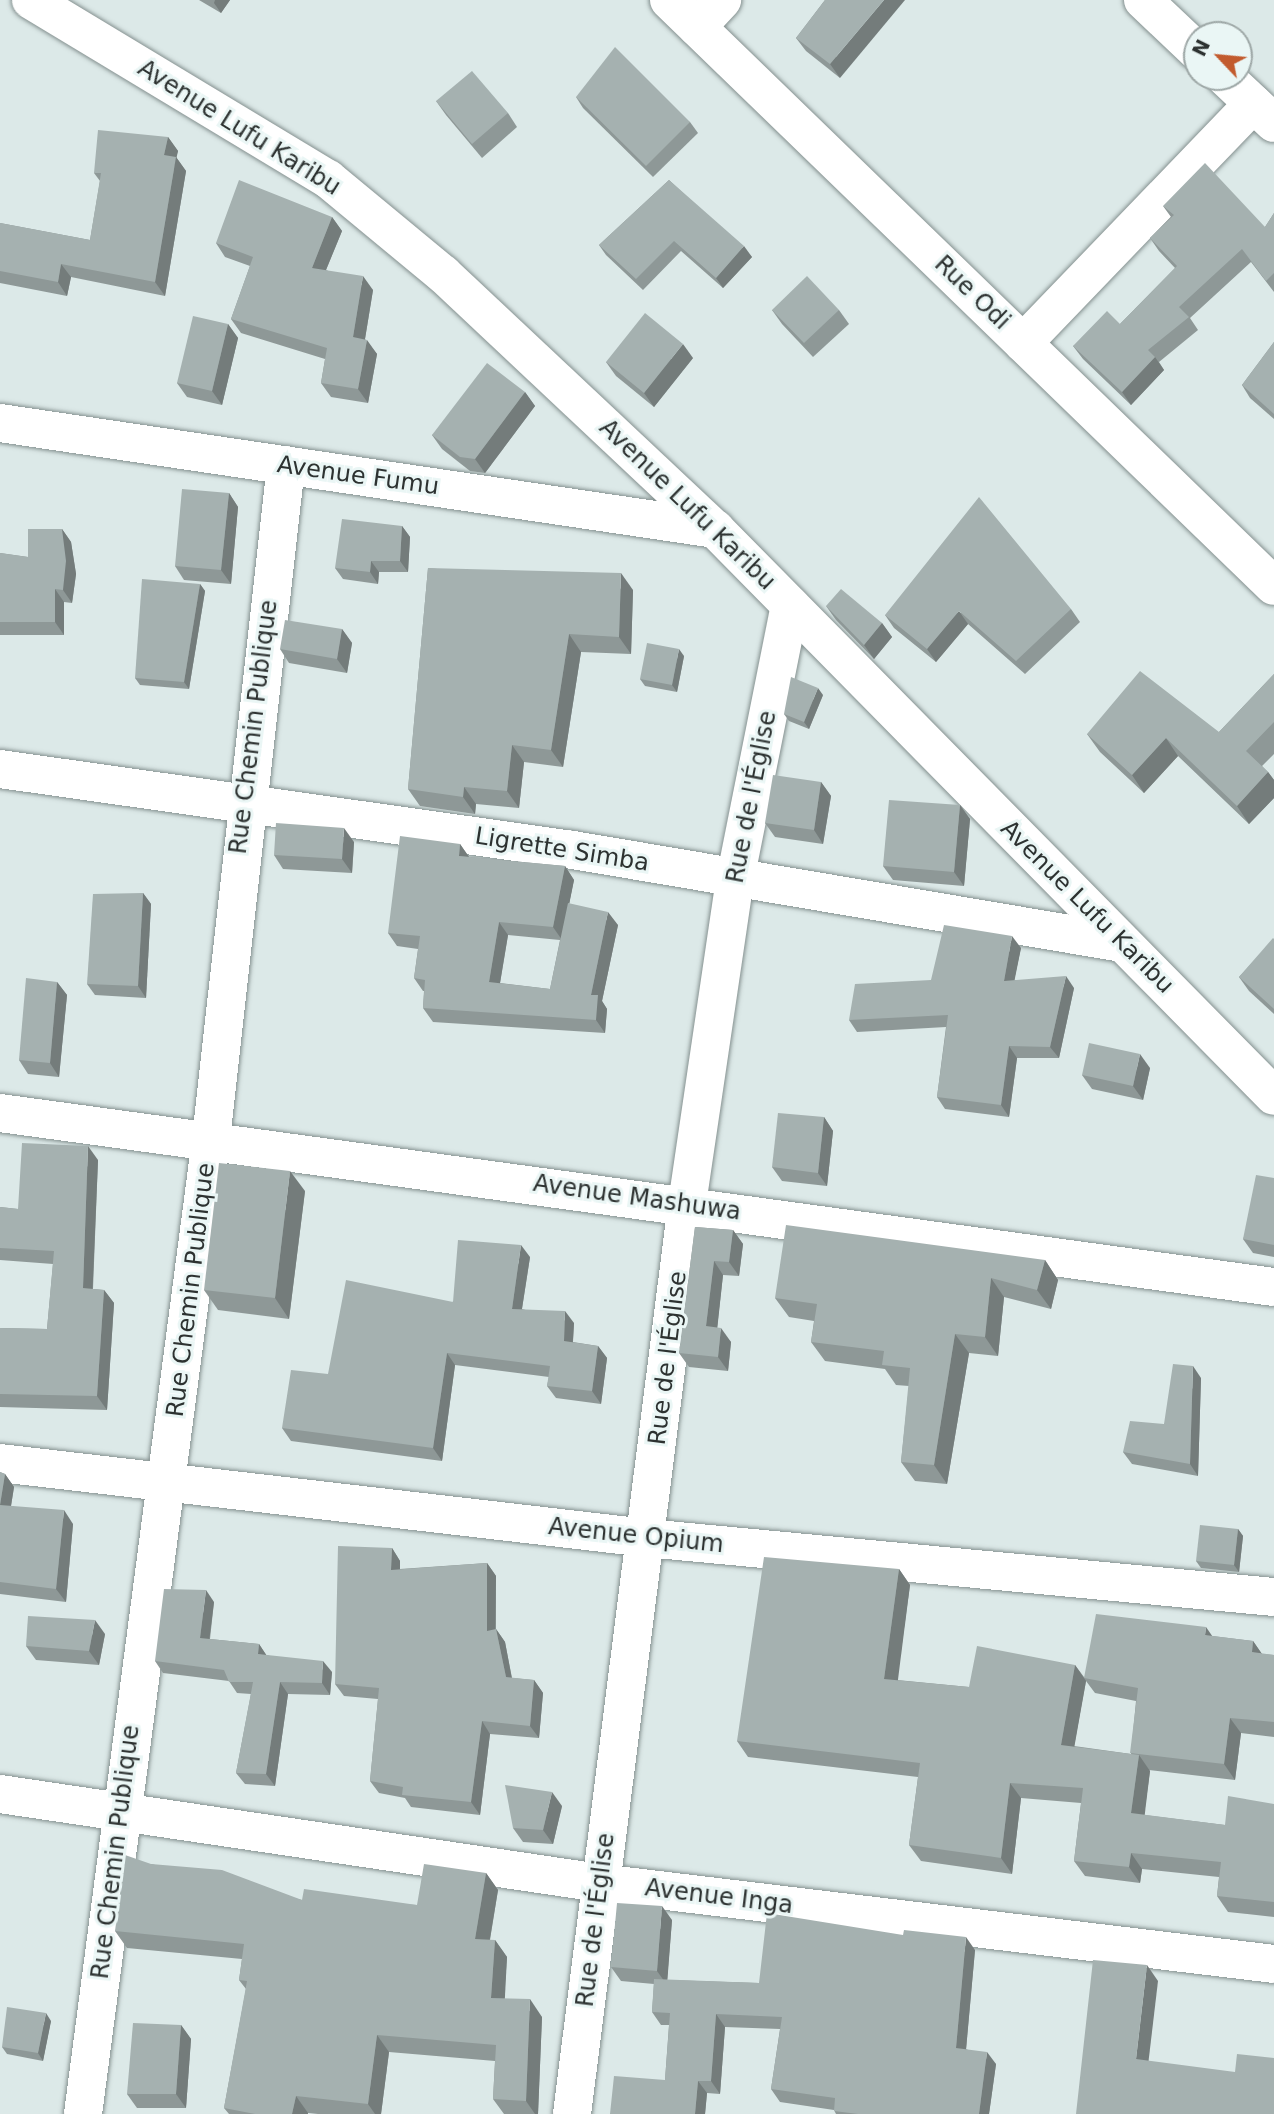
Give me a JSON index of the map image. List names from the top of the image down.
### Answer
{
  "streets": {
    "street": [
      "Avenue Lufu Karibu",
      "Rue Odi",
      "Avenue Fumu",
      "Rue Chemin Publique",
      "Rue de l'Église",
      "Ligrette Simba",
      "Avenue Mashuwa",
      "Avenue Opium",
      "Avenue Inga"
    ]
  },
  "crossings": [
    ["Avenue Lufu Karibu", "Avenue Fumu"],
    ["Avenue Lufu Karibu", "Rue de l'Église"],
    ["Avenue Lufu Karibu", "Ligrette Simba"],
    ["Avenue Fumu", "Rue Chemin Publique"],
    ["Rue Chemin Publique", "Ligrette Simba"],
    ["Rue Chemin Publique", "Avenue Mashuwa"],
    ["Rue Chemin Publique", "Avenue Opium"],
    ["Rue Chemin Publique", "Avenue Inga"],
    ["Rue de l'Église", "Ligrette Simba"],
    ["Rue de l'Église", "Avenue Mashuwa"],
    ["Rue de l'Église", "Avenue Opium"],
    ["Rue de l'Église", "Avenue Inga"]
  ],
  "north": "top left"
}
